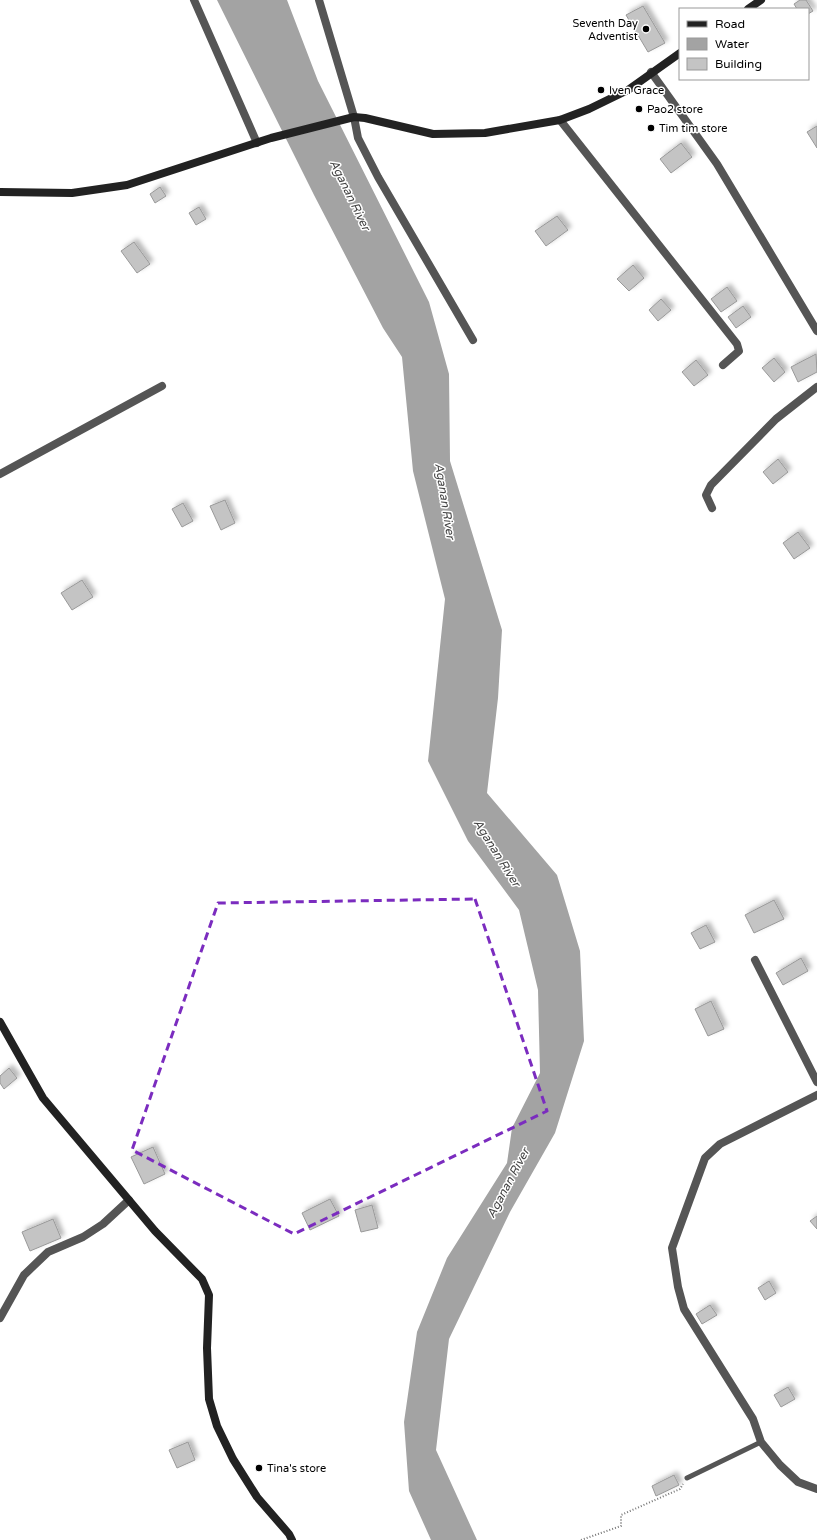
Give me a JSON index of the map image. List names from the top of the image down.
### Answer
{
  "water": ["Aganan River"],
  "places": [
    "Seventh Day Adventist",
    "Iven Grace",
    "Pao2 store",
    "Tim tim store",
    "Tina's store"
  ],
  "legend": ["Road", "Water", "Building"]
}
